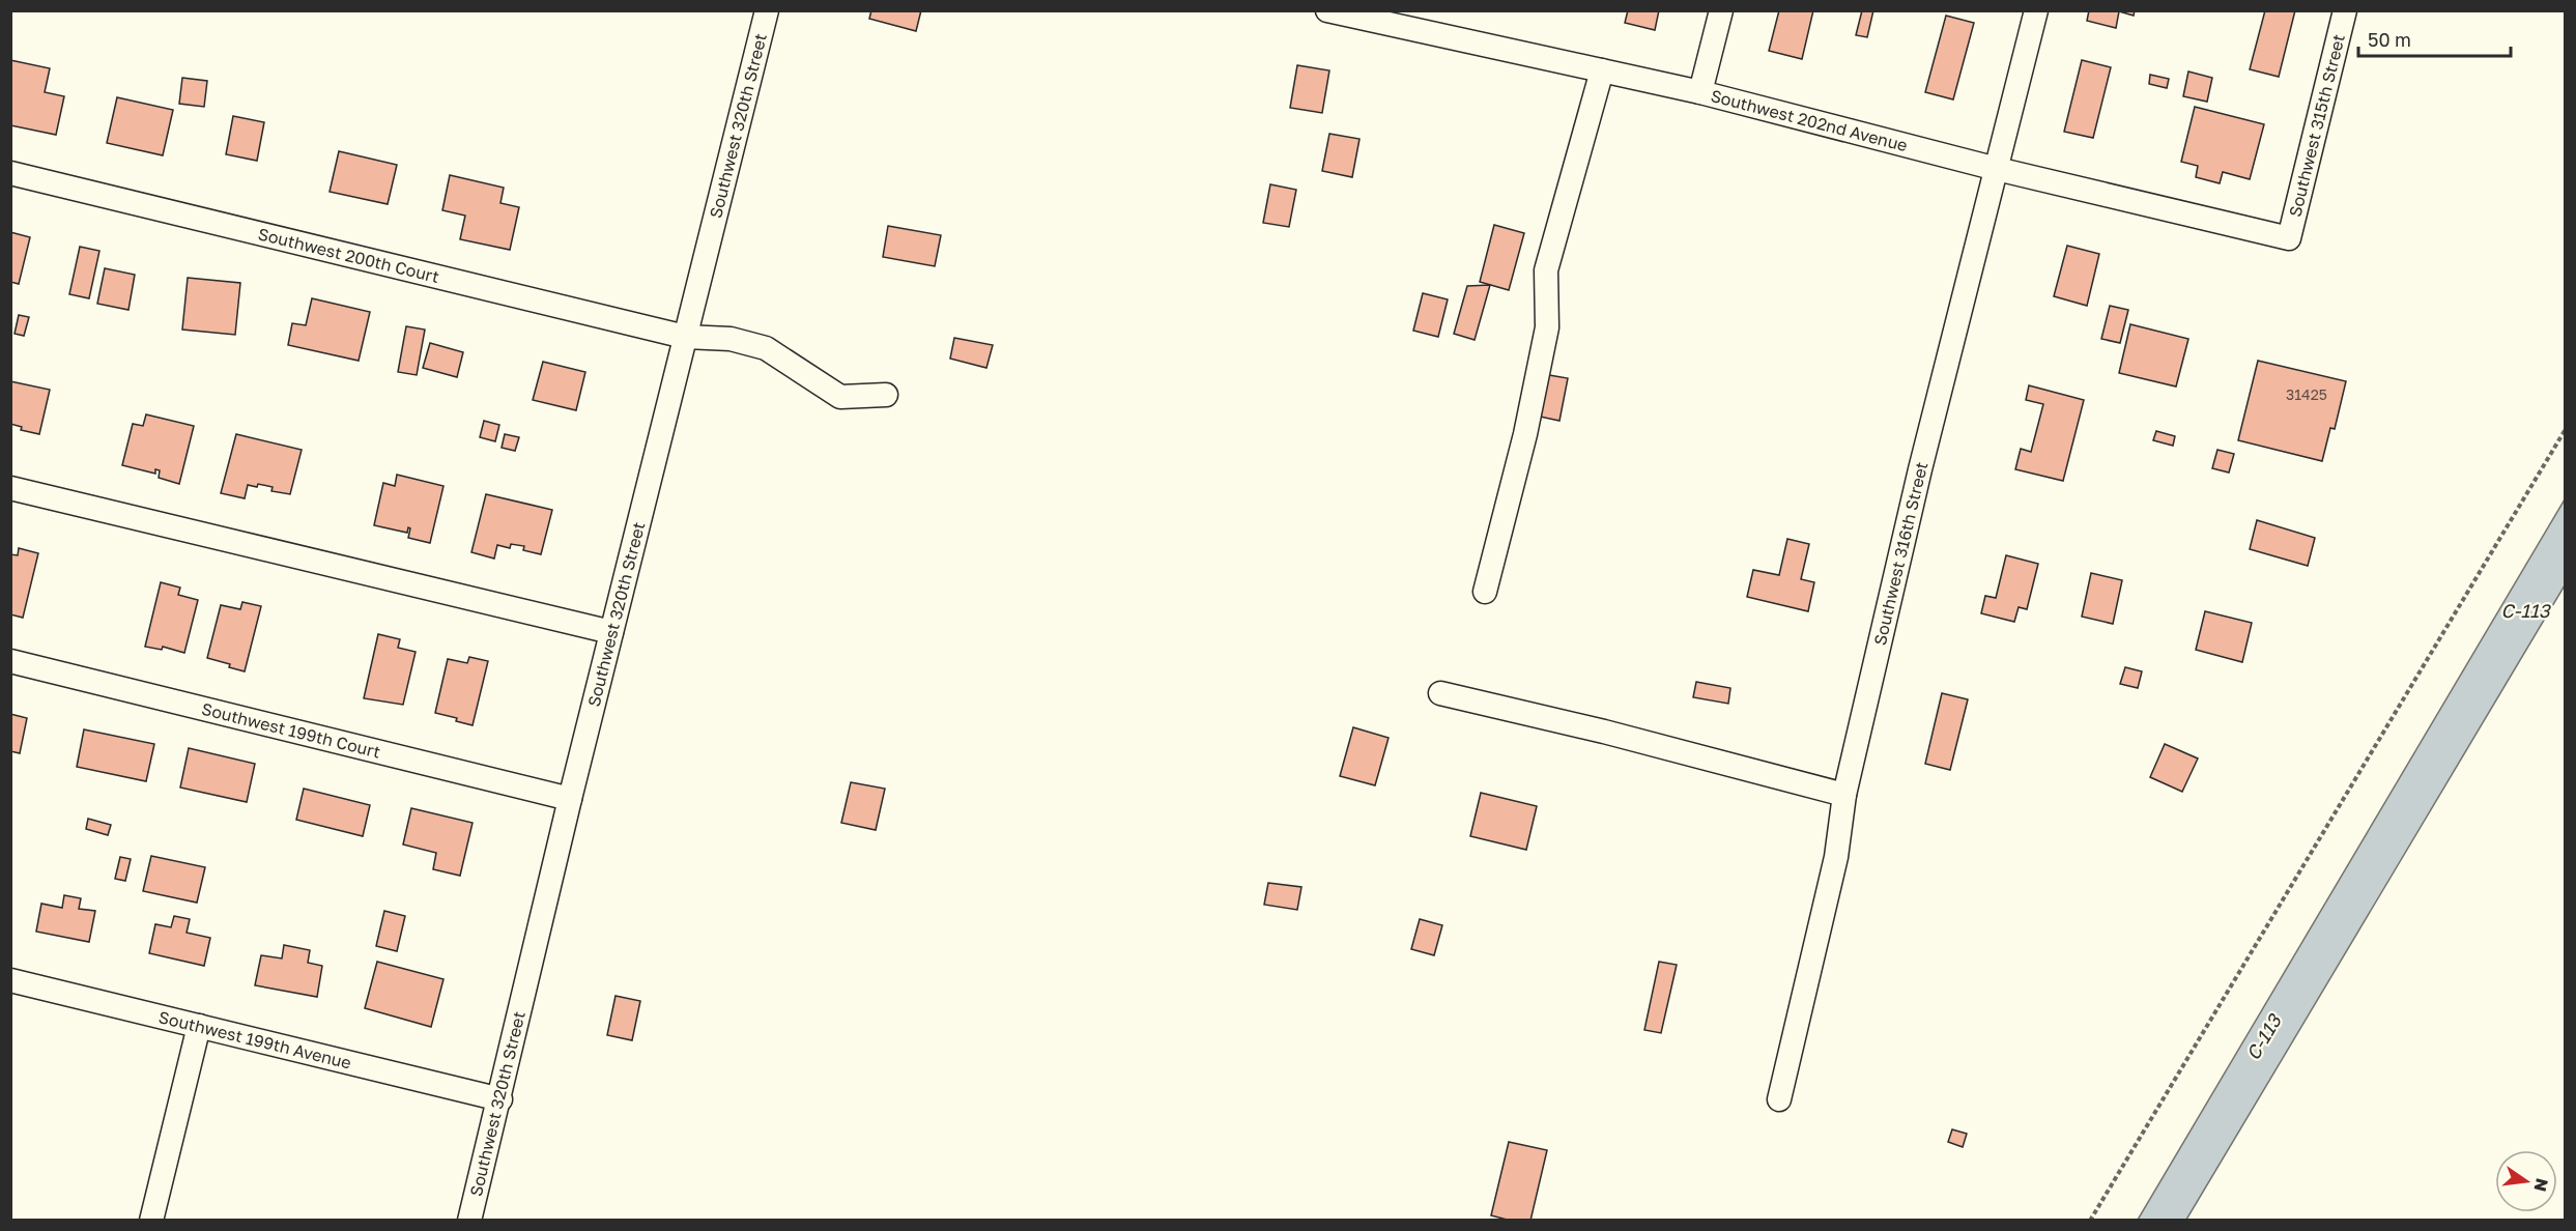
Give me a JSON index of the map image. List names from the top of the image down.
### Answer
{
  "streets": {
    "street": [
      "Southwest 202nd Avenue",
      "Southwest 315th Street",
      "Southwest 320th Street",
      "Southwest 200th Court",
      "Southwest 316th Street",
      "Southwest 199th Court",
      "Southwest 199th Avenue"
    ]
  },
  "crossings": [
    ["Southwest 202nd Avenue", "Southwest 315th Street"],
    ["Southwest 202nd Avenue", "Southwest 316th Street"],
    ["Southwest 320th Street", "Southwest 200th Court"],
    ["Southwest 320th Street", "Southwest 199th Court"],
    ["Southwest 320th Street", "Southwest 199th Avenue"]
  ],
  "water": ["C-113"],
  "house_numbers": ["31425"],
  "scale_bar": "50 m",
  "north": "right"
}
